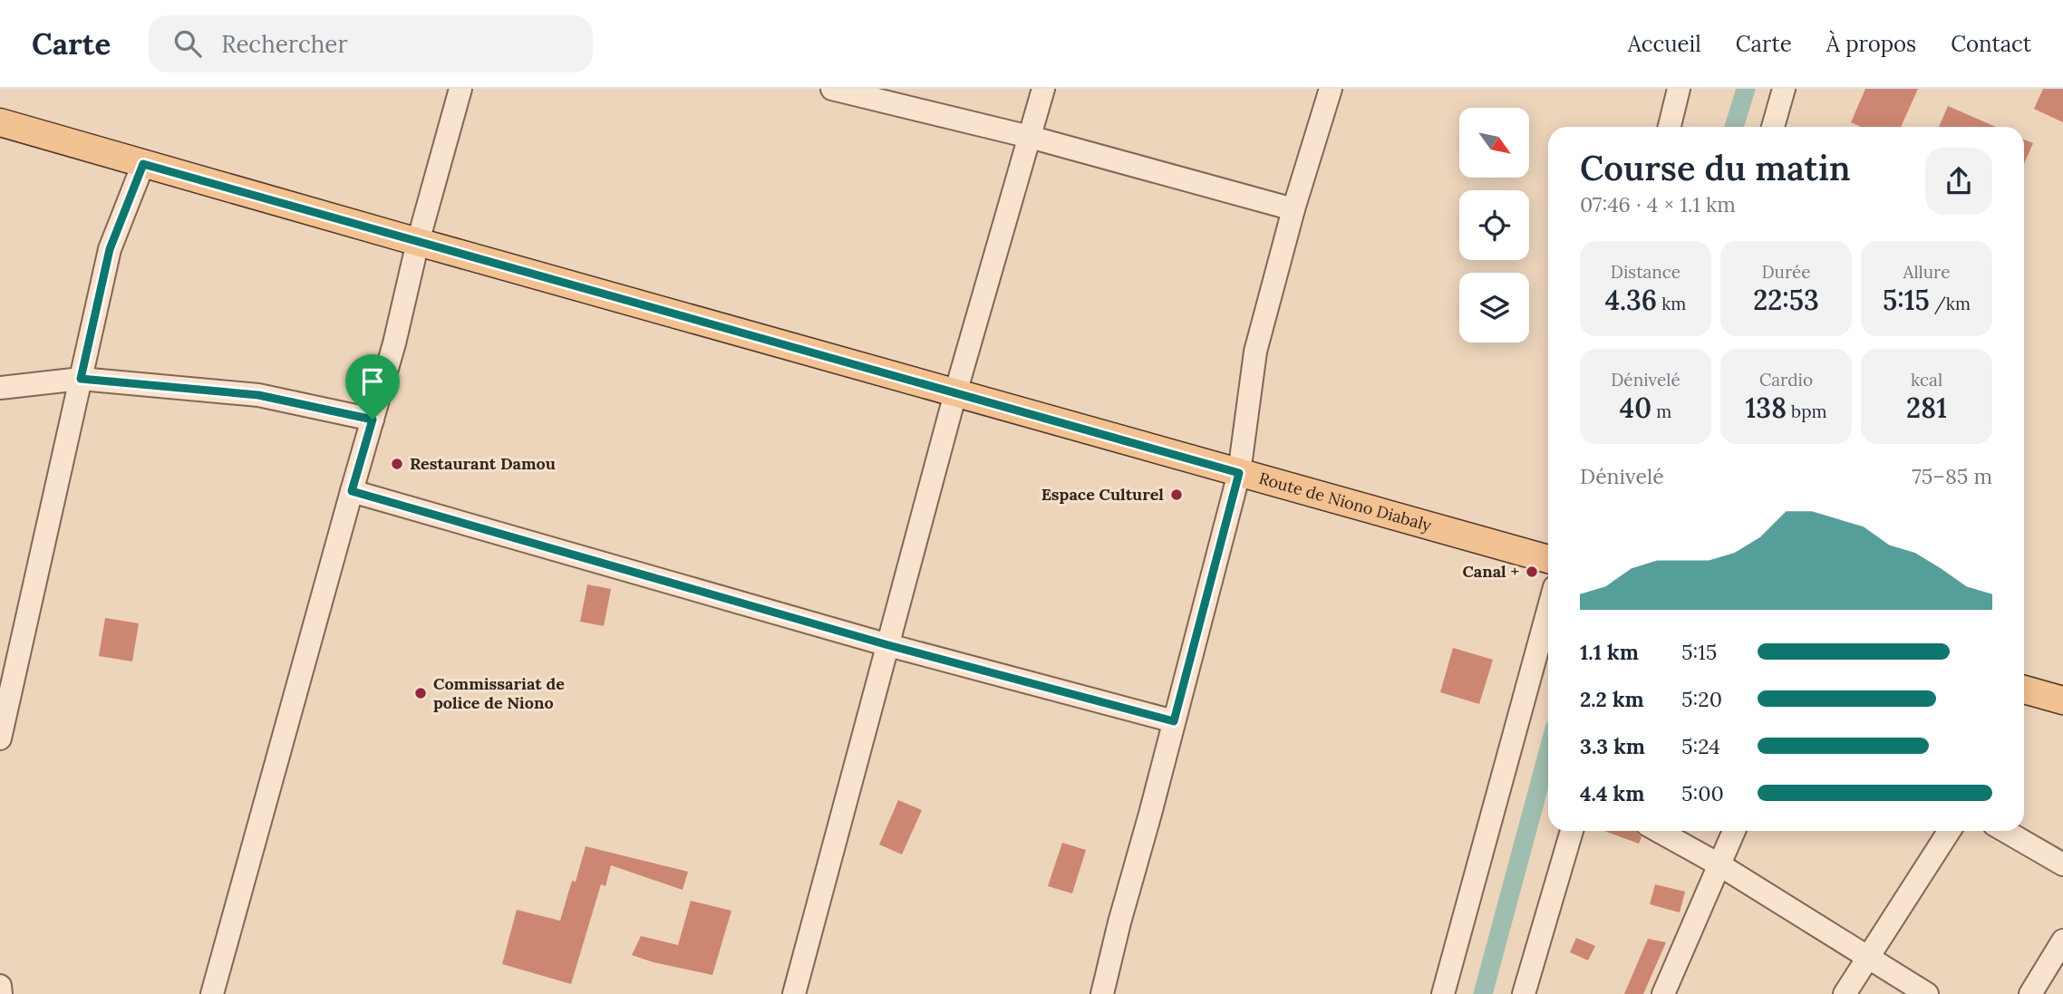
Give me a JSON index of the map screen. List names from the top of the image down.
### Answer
{
  "streets": {
    "main road": ["Route de Niono Diabaly"]
  },
  "places": [
    "Restaurant Damou",
    "Espace Culturel",
    "Canal +",
    "Commissariat de police de Niono"
  ],
  "north": "bottom right",
  "page": {
    "header": "Carte",
    "search": "Rechercher",
    "nav": [
      "Accueil",
      "Carte",
      "À propos",
      "Contact"
    ],
    "heading": ["Course du matin", "07:46 · 4 × 1.1 km"],
    "stats": [
      ["Distance", "4.36 km"],
      ["Durée", "22:53"],
      ["Allure", "5:15 /km"],
      ["Dénivelé", "40 m"],
      ["Cardio", "138 bpm"],
      ["kcal", "281"]
    ],
    "chart": ["Dénivelé", "75–85 m"],
    "list": [
      {
        "name": "1.1 km",
        "note": "5:15"
      },
      {
        "name": "2.2 km",
        "note": "5:20"
      },
      {
        "name": "3.3 km",
        "note": "5:24"
      },
      {
        "name": "4.4 km",
        "note": "5:00"
      }
    ]
  }
}
